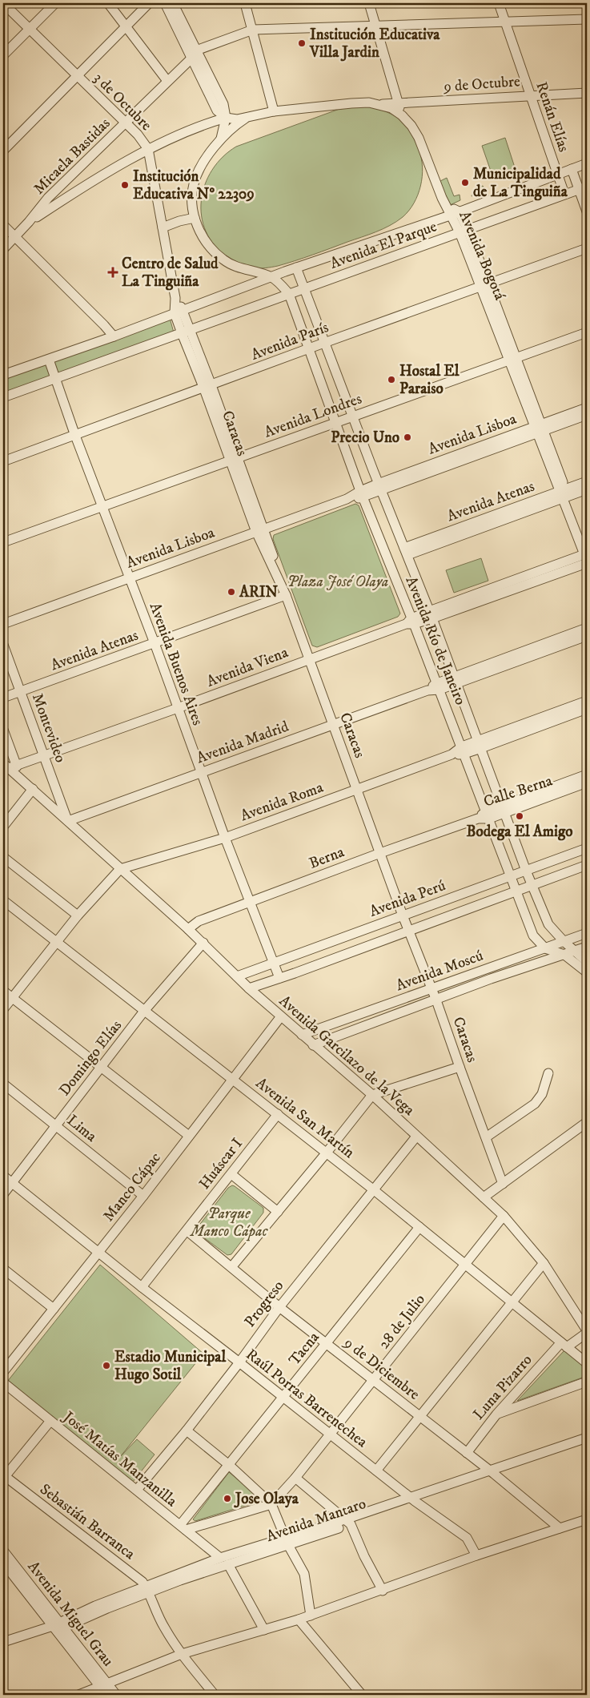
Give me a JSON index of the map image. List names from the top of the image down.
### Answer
{
  "streets": {
    "street": [
      "9 de Octubre",
      "3 de Octubre",
      "Renán Elías",
      "Micaela Bastidas",
      "Avenida El Parque",
      "Avenida Bogotá",
      "Avenida París",
      "Avenida Londres",
      "Caracas",
      "Avenida Lisboa",
      "Avenida Atenas",
      "Avenida Río de Janeiro",
      "Avenida Buenos Aires",
      "Avenida Viena",
      "Montevideo",
      "Avenida Madrid",
      "Calle Berna",
      "Avenida Roma",
      "Berna",
      "Avenida Perú",
      "Avenida Moscú",
      "Avenida Garcilazo de la Vega",
      "Domingo Elías",
      "Avenida San Martín",
      "Lima",
      "Huáscar I",
      "Manco Cápac",
      "Progreso",
      "28 de Julio",
      "Tacna",
      "9 de Diciembre",
      "Luna Pizarro",
      "Raúl Porras Barrenechea",
      "José Matías Manzanilla",
      "Avenida Mantaro",
      "Sebastián Barranca",
      "Avenida Miguel Grau"
    ]
  },
  "crossings": [
    ["9 de Octubre", "Renán Elías"],
    ["9 de Octubre", "Avenida Bogotá"],
    ["3 de Octubre", "Micaela Bastidas"],
    ["3 de Octubre", "Caracas"],
    ["Renán Elías", "Avenida El Parque"],
    ["Avenida El Parque", "Avenida Bogotá"],
    ["Avenida El Parque", "Caracas"],
    ["Avenida El Parque", "Avenida Río de Janeiro"],
    ["Avenida El Parque", "Avenida Buenos Aires"],
    ["Avenida Bogotá", "Avenida París"],
    ["Avenida Bogotá", "Avenida Londres"],
    ["Avenida Bogotá", "Avenida Lisboa"],
    ["Avenida Bogotá", "Avenida Atenas"],
    ["Avenida Bogotá", "Avenida Viena"],
    ["Avenida París", "Caracas"],
    ["Avenida París", "Avenida Río de Janeiro"],
    ["Avenida París", "Avenida Buenos Aires"],
    ["Avenida Londres", "Caracas"],
    ["Avenida Londres", "Avenida Río de Janeiro"],
    ["Avenida Londres", "Avenida Buenos Aires"],
    ["Caracas", "Avenida Lisboa"],
    ["Caracas", "Avenida Atenas"],
    ["Caracas", "Avenida Viena"],
    ["Caracas", "Avenida Madrid"],
    ["Caracas", "Avenida Roma"],
    ["Caracas", "Berna"],
    ["Caracas", "Avenida Perú"],
    ["Caracas", "Avenida Moscú"],
    ["Avenida Lisboa", "Avenida Río de Janeiro"],
    ["Avenida Lisboa", "Avenida Buenos Aires"],
    ["Avenida Atenas", "Avenida Río de Janeiro"],
    ["Avenida Atenas", "Avenida Buenos Aires"],
    ["Avenida Atenas", "Montevideo"],
    ["Avenida Río de Janeiro", "Avenida Viena"],
    ["Avenida Río de Janeiro", "Avenida Madrid"],
    ["Avenida Río de Janeiro", "Calle Berna"],
    ["Avenida Río de Janeiro", "Avenida Roma"],
    ["Avenida Río de Janeiro", "Avenida Perú"],
    ["Avenida Río de Janeiro", "Avenida Moscú"],
    ["Avenida Buenos Aires", "Avenida Viena"],
    ["Avenida Buenos Aires", "Avenida Madrid"],
    ["Avenida Buenos Aires", "Avenida Roma"],
    ["Avenida Buenos Aires", "Berna"],
    ["Avenida Buenos Aires", "Avenida Perú"],
    ["Avenida Viena", "Montevideo"],
    ["Avenida Viena", "Avenida Garcilazo de la Vega"],
    ["Montevideo", "Avenida Madrid"],
    ["Montevideo", "Avenida Garcilazo de la Vega"],
    ["Avenida Madrid", "Avenida Garcilazo de la Vega"],
    ["Calle Berna", "Berna"],
    ["Avenida Roma", "Avenida Garcilazo de la Vega"],
    ["Berna", "Avenida Garcilazo de la Vega"],
    ["Avenida Perú", "Avenida Garcilazo de la Vega"],
    ["Avenida Moscú", "Avenida Garcilazo de la Vega"],
    ["Avenida Garcilazo de la Vega", "Domingo Elías"],
    ["Avenida Garcilazo de la Vega", "Manco Cápac"],
    ["Avenida Garcilazo de la Vega", "Progreso"],
    ["Avenida Garcilazo de la Vega", "28 de Julio"],
    ["Avenida Garcilazo de la Vega", "Luna Pizarro"],
    ["Domingo Elías", "Avenida San Martín"],
    ["Domingo Elías", "Lima"],
    ["Domingo Elías", "Raúl Porras Barrenechea"],
    ["Avenida San Martín", "Huáscar I"],
    ["Avenida San Martín", "Manco Cápac"],
    ["Avenida San Martín", "Progreso"],
    ["Avenida San Martín", "28 de Julio"],
    ["Avenida San Martín", "Tacna"],
    ["Avenida San Martín", "Luna Pizarro"],
    ["Lima", "Manco Cápac"],
    ["Huáscar I", "9 de Diciembre"],
    ["Huáscar I", "Raúl Porras Barrenechea"],
    ["Manco Cápac", "Raúl Porras Barrenechea"],
    ["Progreso", "9 de Diciembre"],
    ["Progreso", "Raúl Porras Barrenechea"],
    ["Progreso", "José Matías Manzanilla"],
    ["28 de Julio", "9 de Diciembre"],
    ["28 de Julio", "Raúl Porras Barrenechea"],
    ["Tacna", "9 de Diciembre"],
    ["Tacna", "Raúl Porras Barrenechea"],
    ["Tacna", "José Matías Manzanilla"],
    ["9 de Diciembre", "Luna Pizarro"],
    ["Avenida Mantaro", "Sebastián Barranca"],
    ["Avenida Mantaro", "Avenida Miguel Grau"]
  ],
  "parks": ["Plaza José Olaya", "Parque Manco Cápac"],
  "places": {
    "other": [
      "Institución Educativa Villa Jardin",
      "Municipalidad de La Tinguiña",
      "Institución Educativa Nº 22309",
      "Hostal El Paraiso",
      "Precio Uno",
      "ARIN",
      "Bodega El Amigo",
      "Estadio Municipal Hugo Sotil",
      "Jose Olaya"
    ],
    "health": ["Centro de Salud La Tinguiña"]
  }
}
